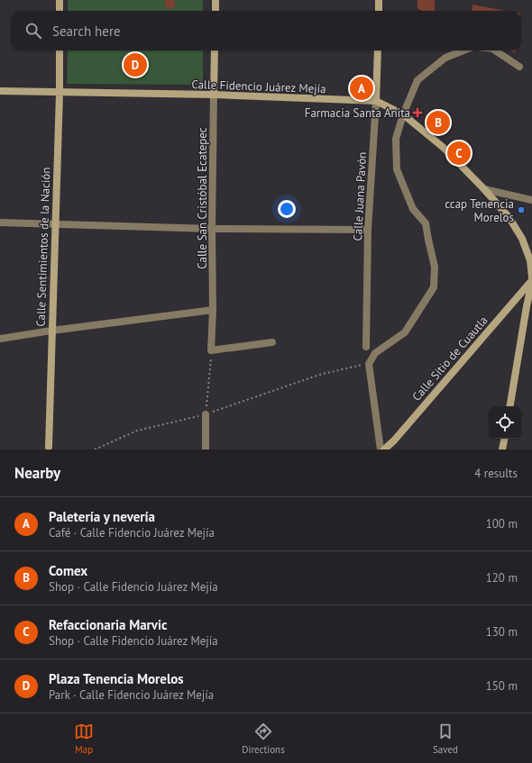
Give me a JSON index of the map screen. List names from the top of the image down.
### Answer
{
  "streets": {
    "street": [
      "Calle Fidencio Juárez Mejía",
      "Calle Juana Pavón",
      "Calle San Cristóbal Ecatepec",
      "Calle Sentimientos de la Nación",
      "Calle Sitio de Cuautla"
    ]
  },
  "crossings": [
    ["Calle Fidencio Juárez Mejía", "Calle Juana Pavón"],
    ["Calle Fidencio Juárez Mejía", "Calle San Cristóbal Ecatepec"],
    ["Calle Fidencio Juárez Mejía", "Calle Sentimientos de la Nación"]
  ],
  "places": {
    "health": ["Farmacia Santa Anita"],
    "other": ["ccap Tenencia Morelos"]
  },
  "page": {
    "search": "Search here",
    "pins": [
      "D",
      "A",
      "B",
      "C"
    ],
    "heading": ["Nearby", "4 results"],
    "list": [
      {
        "mark": "A",
        "name": "Paletería y nevería",
        "note": "Café · Calle Fidencio Juárez Mejía",
        "value": "100 m"
      },
      {
        "mark": "B",
        "name": "Comex",
        "note": "Shop · Calle Fidencio Juárez Mejía",
        "value": "120 m"
      },
      {
        "mark": "C",
        "name": "Refaccionaria Marvic",
        "note": "Shop · Calle Fidencio Juárez Mejía",
        "value": "130 m"
      },
      {
        "mark": "D",
        "name": "Plaza Tenencia Morelos",
        "note": "Park · Calle Fidencio Juárez Mejía",
        "value": "150 m"
      }
    ],
    "nav": ["Map", "Directions", "Saved"]
  }
}
